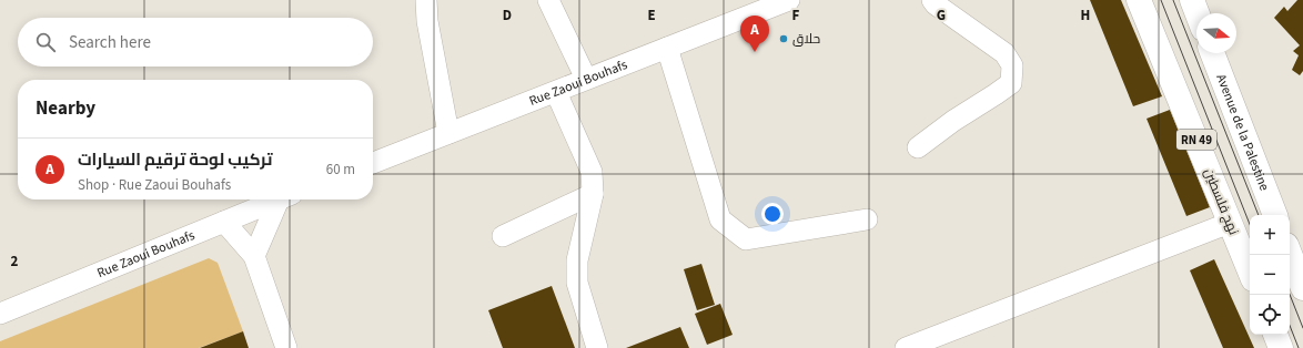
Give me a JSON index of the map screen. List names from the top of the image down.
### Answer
{
  "streets": {
    "main road": ["Avenue de la Palestine", "RN 49", "نهج فلسطين"],
    "street": ["Rue Zaoui Bouhafs"]
  },
  "places": ["حلاق"],
  "north": "right",
  "page": {
    "pins": "A",
    "search": "Search here",
    "heading": "Nearby",
    "list": [
      {
        "mark": "A",
        "name": "تركيب لوحة ترقيم السيارات",
        "note": "Shop · Rue Zaoui Bouhafs",
        "value": "60 m"
      }
    ],
    "map_buttons": ["+", "−"]
  },
  "grid": {
    "columns": [
      "D",
      "E",
      "F",
      "G",
      "H"
    ],
    "rows": ["2"]
  }
}
